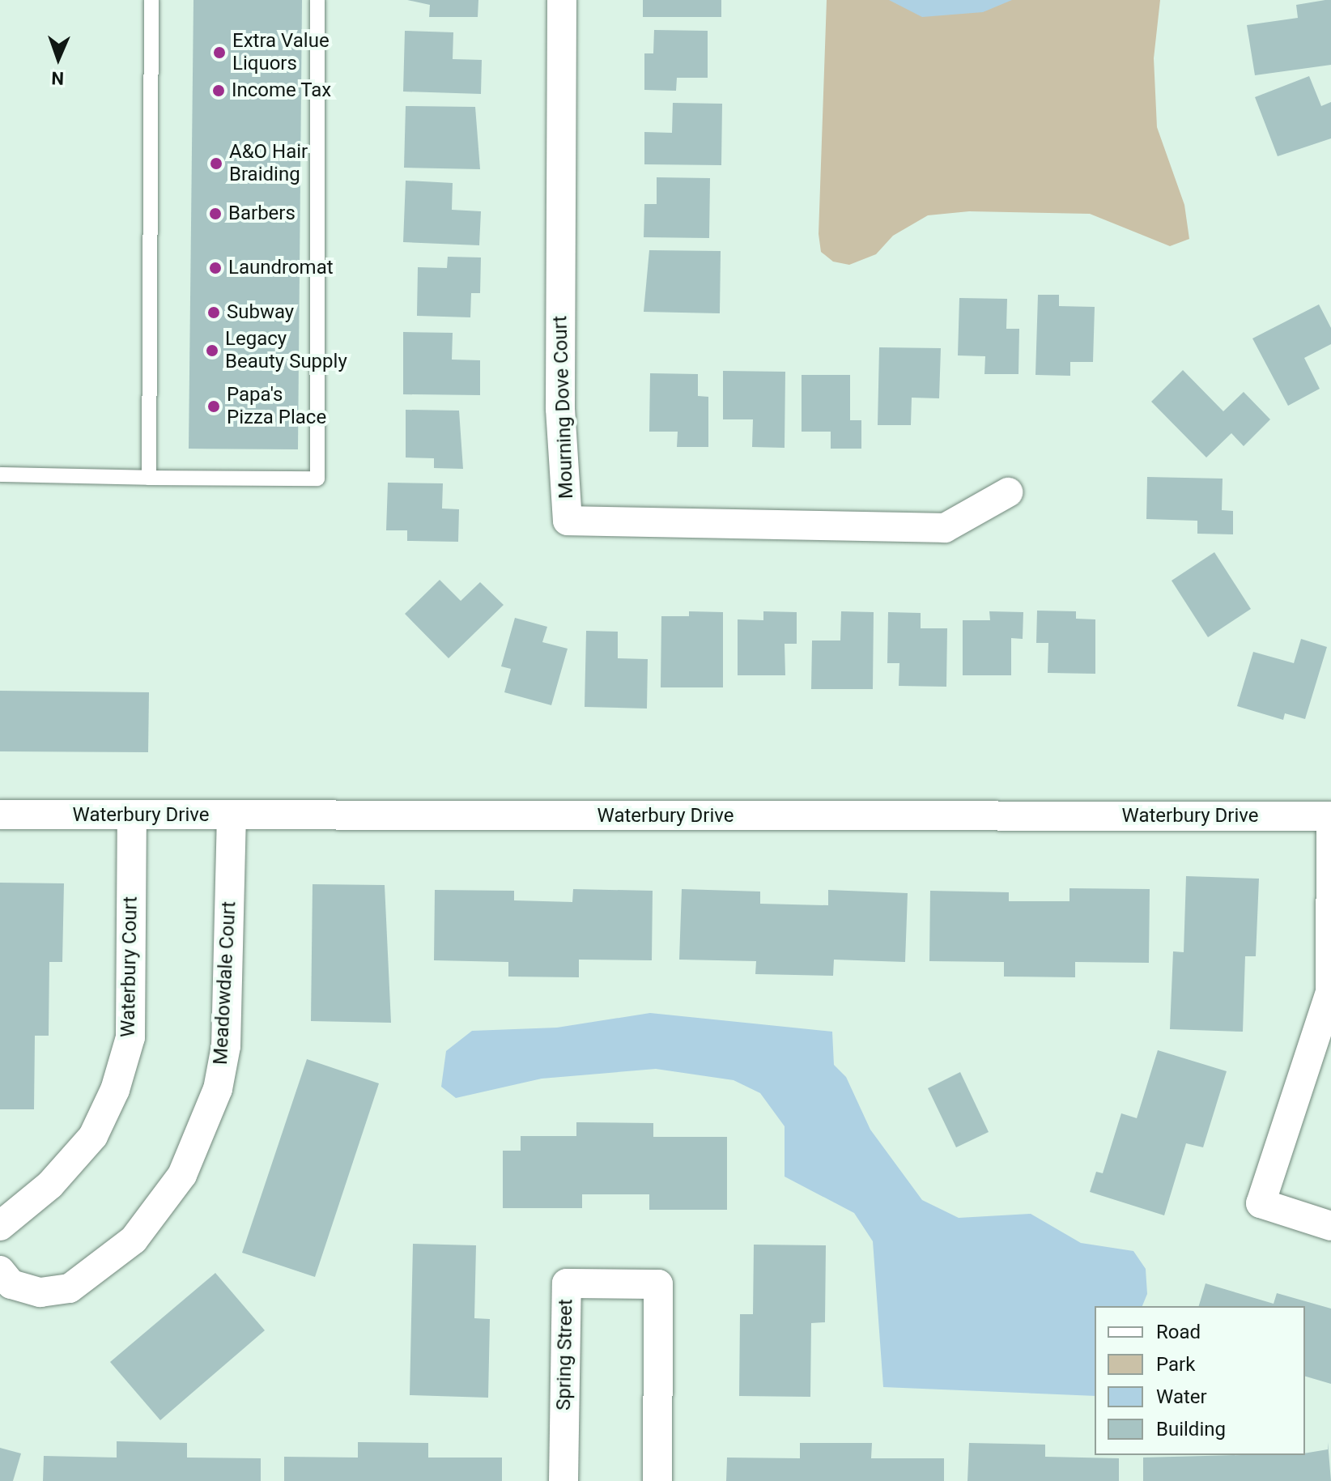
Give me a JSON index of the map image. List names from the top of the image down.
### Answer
{
  "streets": {
    "street": [
      "Mourning Dove Court",
      "Waterbury Drive",
      "Waterbury Court",
      "Meadowdale Court",
      "Spring Street"
    ]
  },
  "crossings": [
    ["Waterbury Drive", "Waterbury Court"],
    ["Waterbury Drive", "Meadowdale Court"]
  ],
  "places": [
    "Extra Value Liquors",
    "Income Tax",
    "A&O Hair Braiding",
    "Barbers",
    "Laundromat",
    "Subway",
    "Legacy Beauty Supply",
    "Papa's Pizza Place"
  ],
  "legend": [
    "Road",
    "Park",
    "Water",
    "Building"
  ],
  "north": "bottom"
}
